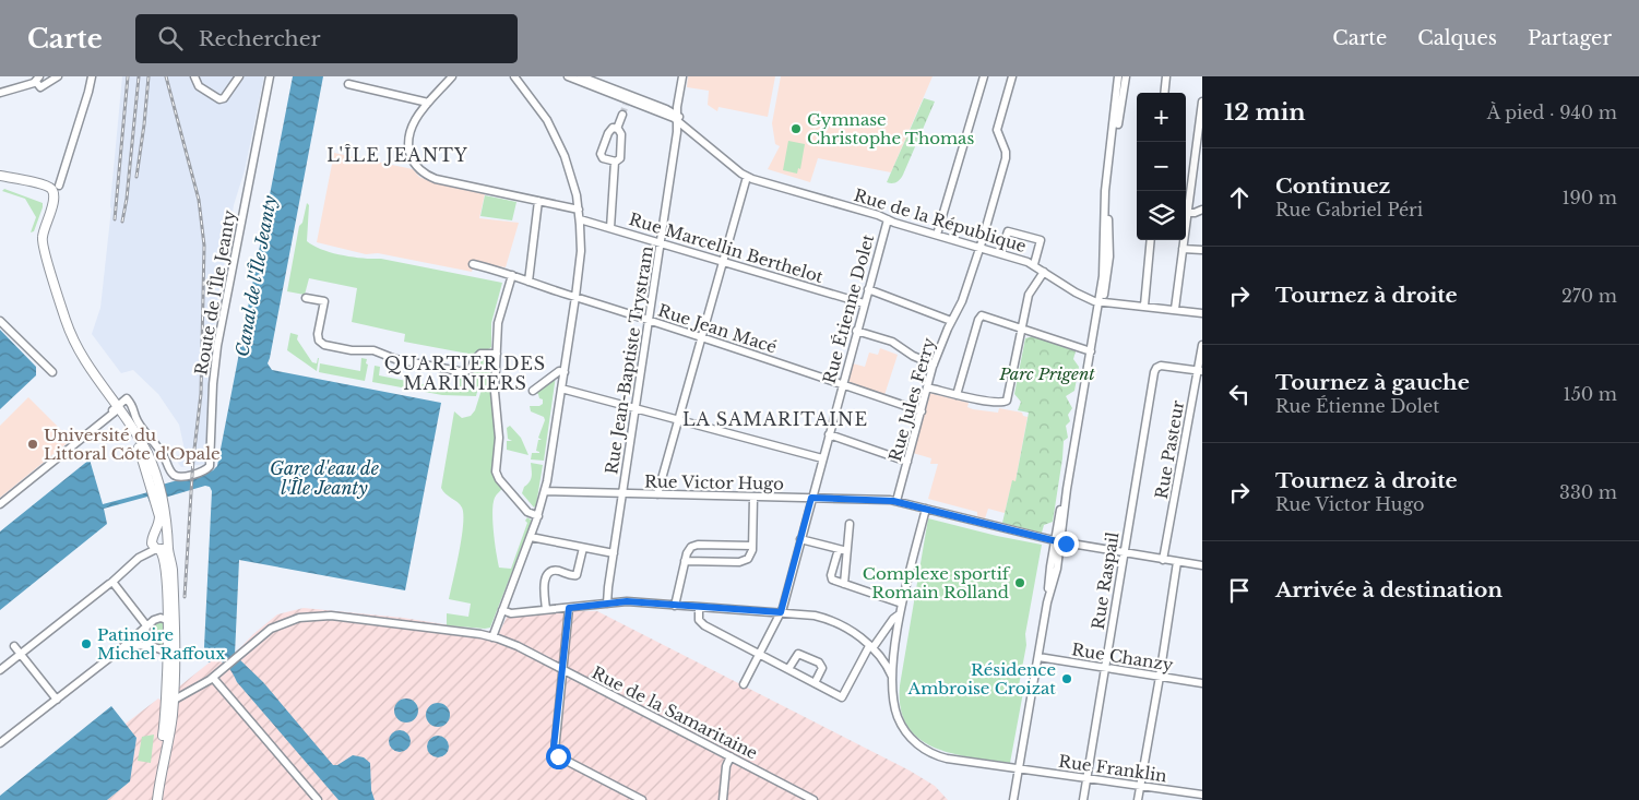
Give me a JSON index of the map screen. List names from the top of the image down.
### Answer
{
  "streets": {
    "street": [
      "Rue de la République",
      "Rue Marcellin Berthelot",
      "Route de l'Île Jeanty",
      "Rue Étienne Dolet",
      "Rue Jean Macé",
      "Rue Jean-Baptiste Trystram",
      "Rue Jules Ferry",
      "Rue Pasteur",
      "Rue Victor Hugo",
      "Rue Raspail",
      "Rue Chanzy",
      "Rue de la Samaritaine",
      "Rue Franklin"
    ]
  },
  "crossings": [
    ["Rue de la République", "Rue Étienne Dolet"],
    ["Rue de la République", "Rue Jean-Baptiste Trystram"],
    ["Rue de la République", "Rue Jules Ferry"],
    ["Rue Marcellin Berthelot", "Rue Étienne Dolet"],
    ["Rue Marcellin Berthelot", "Rue Jean-Baptiste Trystram"],
    ["Rue Étienne Dolet", "Rue Jean Macé"],
    ["Rue Étienne Dolet", "Rue Victor Hugo"],
    ["Rue Jean Macé", "Rue Jean-Baptiste Trystram"],
    ["Rue Jean Macé", "Rue Jules Ferry"],
    ["Rue Jean-Baptiste Trystram", "Rue Victor Hugo"],
    ["Rue Jules Ferry", "Rue Victor Hugo"],
    ["Rue Pasteur", "Rue Victor Hugo"],
    ["Rue Pasteur", "Rue Raspail"],
    ["Rue Victor Hugo", "Rue Raspail"],
    ["Rue Raspail", "Rue Chanzy"],
    ["Rue Raspail", "Rue Franklin"]
  ],
  "districts": ["L'ÎLE JEANTY", "QUARTIER DES MARINIERS", "LA SAMARITAINE"],
  "water": ["Canal de l'Île Jeanty", "Gare d'eau de l'Île Jeanty"],
  "parks": ["Parc Prigent"],
  "places": [
    "Gymnase Christophe Thomas",
    "Université du Littoral Côte d'Opale",
    "Complexe sportif Romain Rolland",
    "Patinoire Michel Raffoux",
    "Résidence Ambroise Croizat"
  ],
  "page": {
    "header": "Carte",
    "search": "Rechercher",
    "nav": ["Carte", "Calques", "Partager"],
    "heading": ["12 min", "À pied · 940 m"],
    "map_buttons": ["+", "−"],
    "list": [
      ["Continuez", "Rue Gabriel Péri", "190 m"],
      ["Tournez à droite", "270 m"],
      ["Tournez à gauche", "Rue Étienne Dolet", "150 m"],
      ["Tournez à droite", "Rue Victor Hugo", "330 m"],
      "Arrivée à destination"
    ]
  }
}
